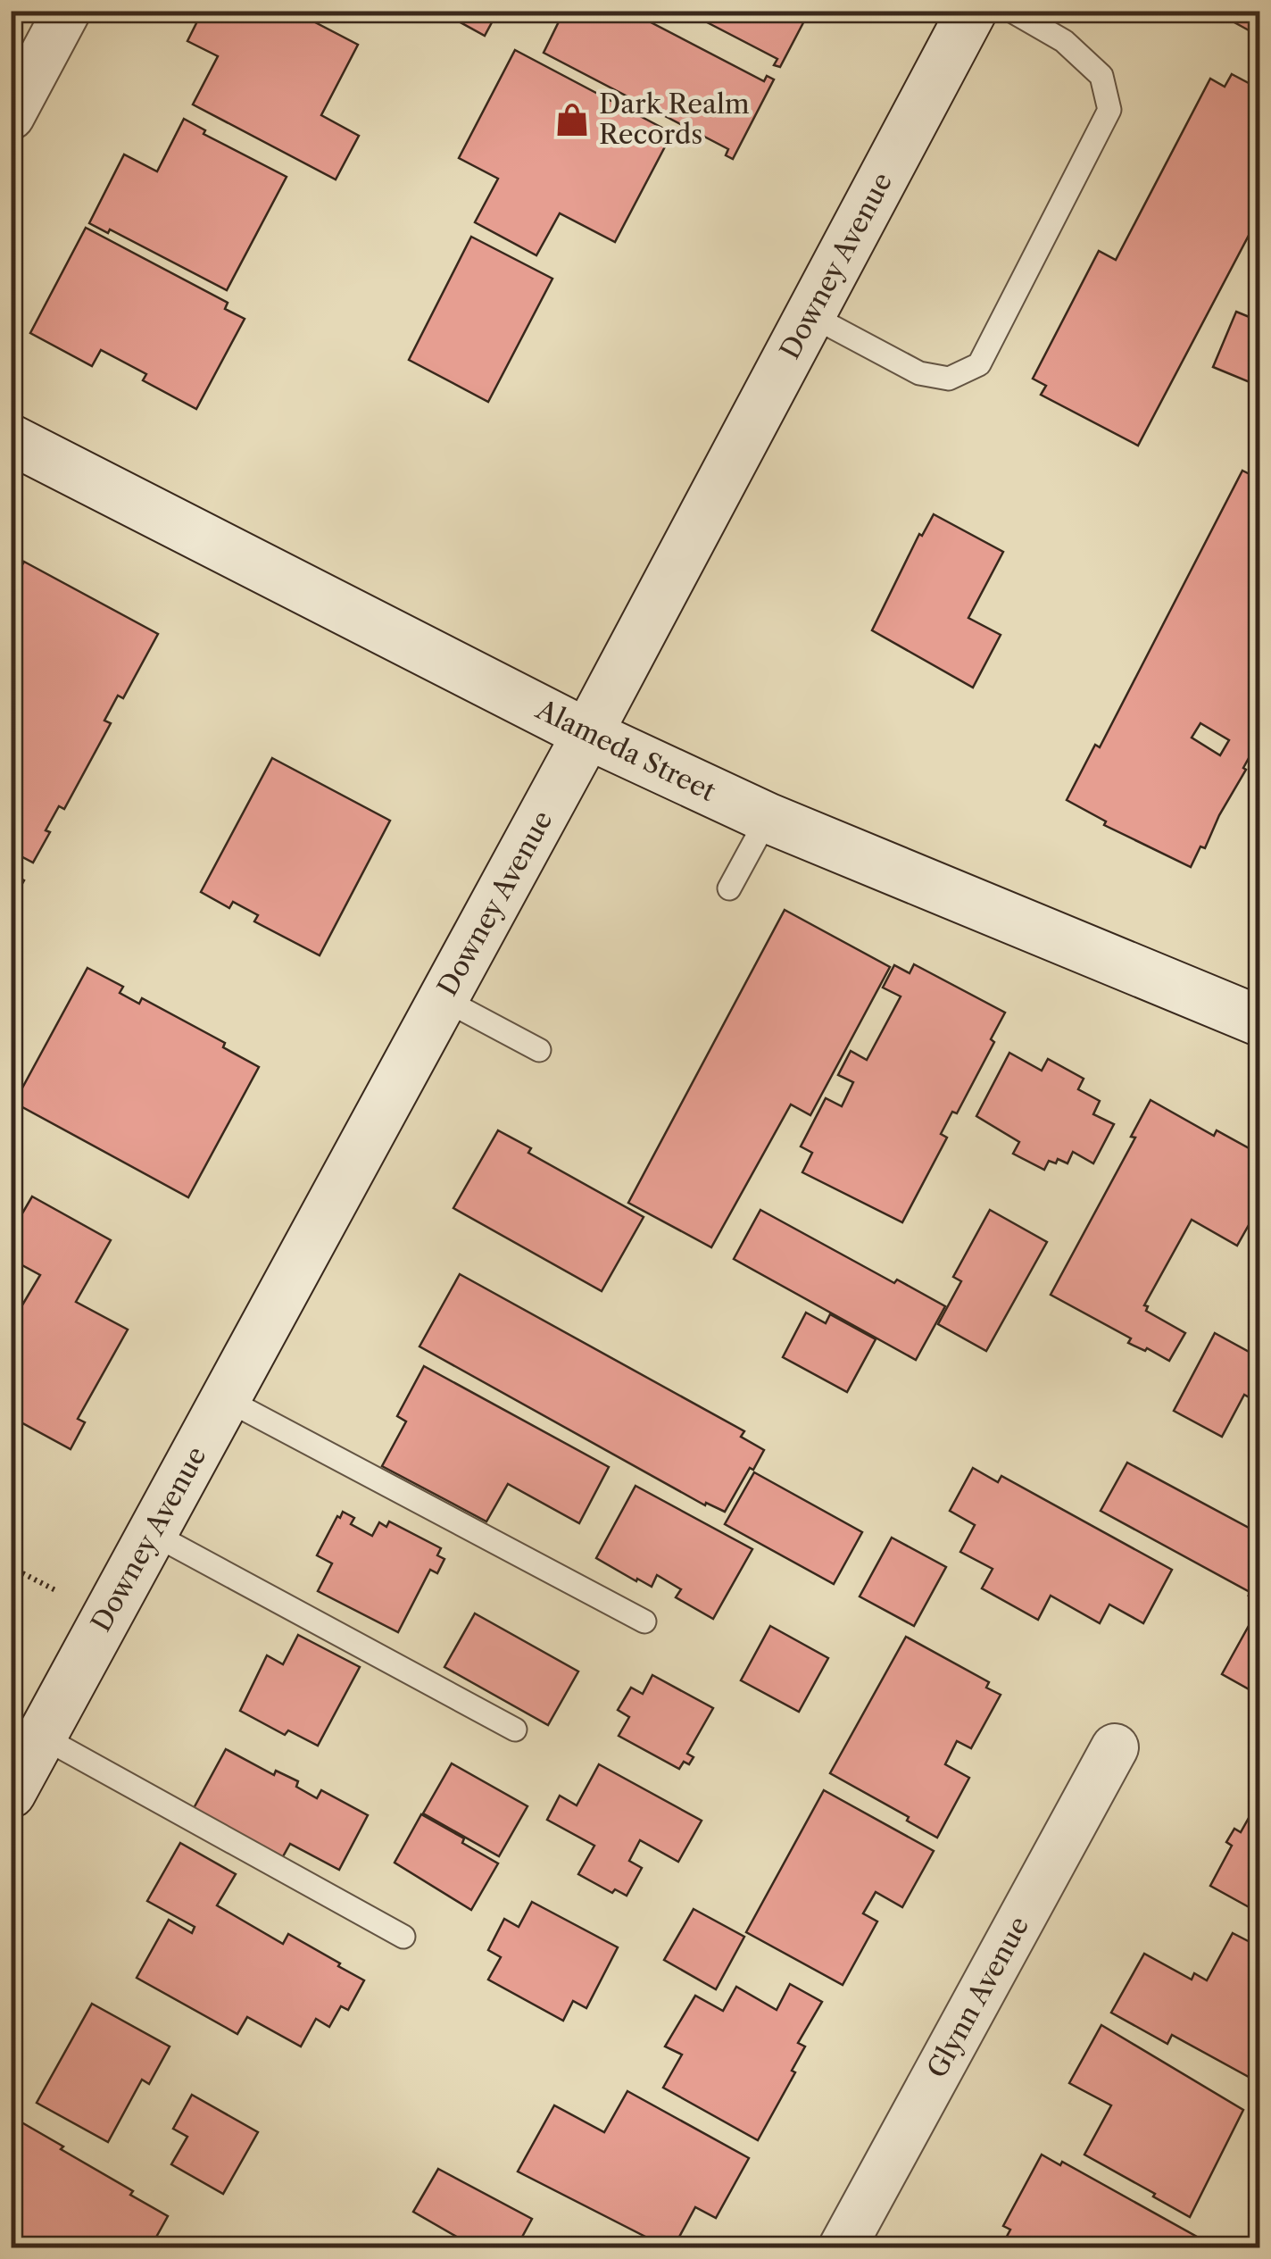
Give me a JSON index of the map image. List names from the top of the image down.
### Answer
{
  "streets": {
    "main road": ["Downey Avenue", "Alameda Street"],
    "street": ["Glynn Avenue"]
  },
  "crossings": [
    ["Downey Avenue", "Alameda Street"]
  ],
  "places": {
    "shop": ["Dark Realm Records"]
  }
}
